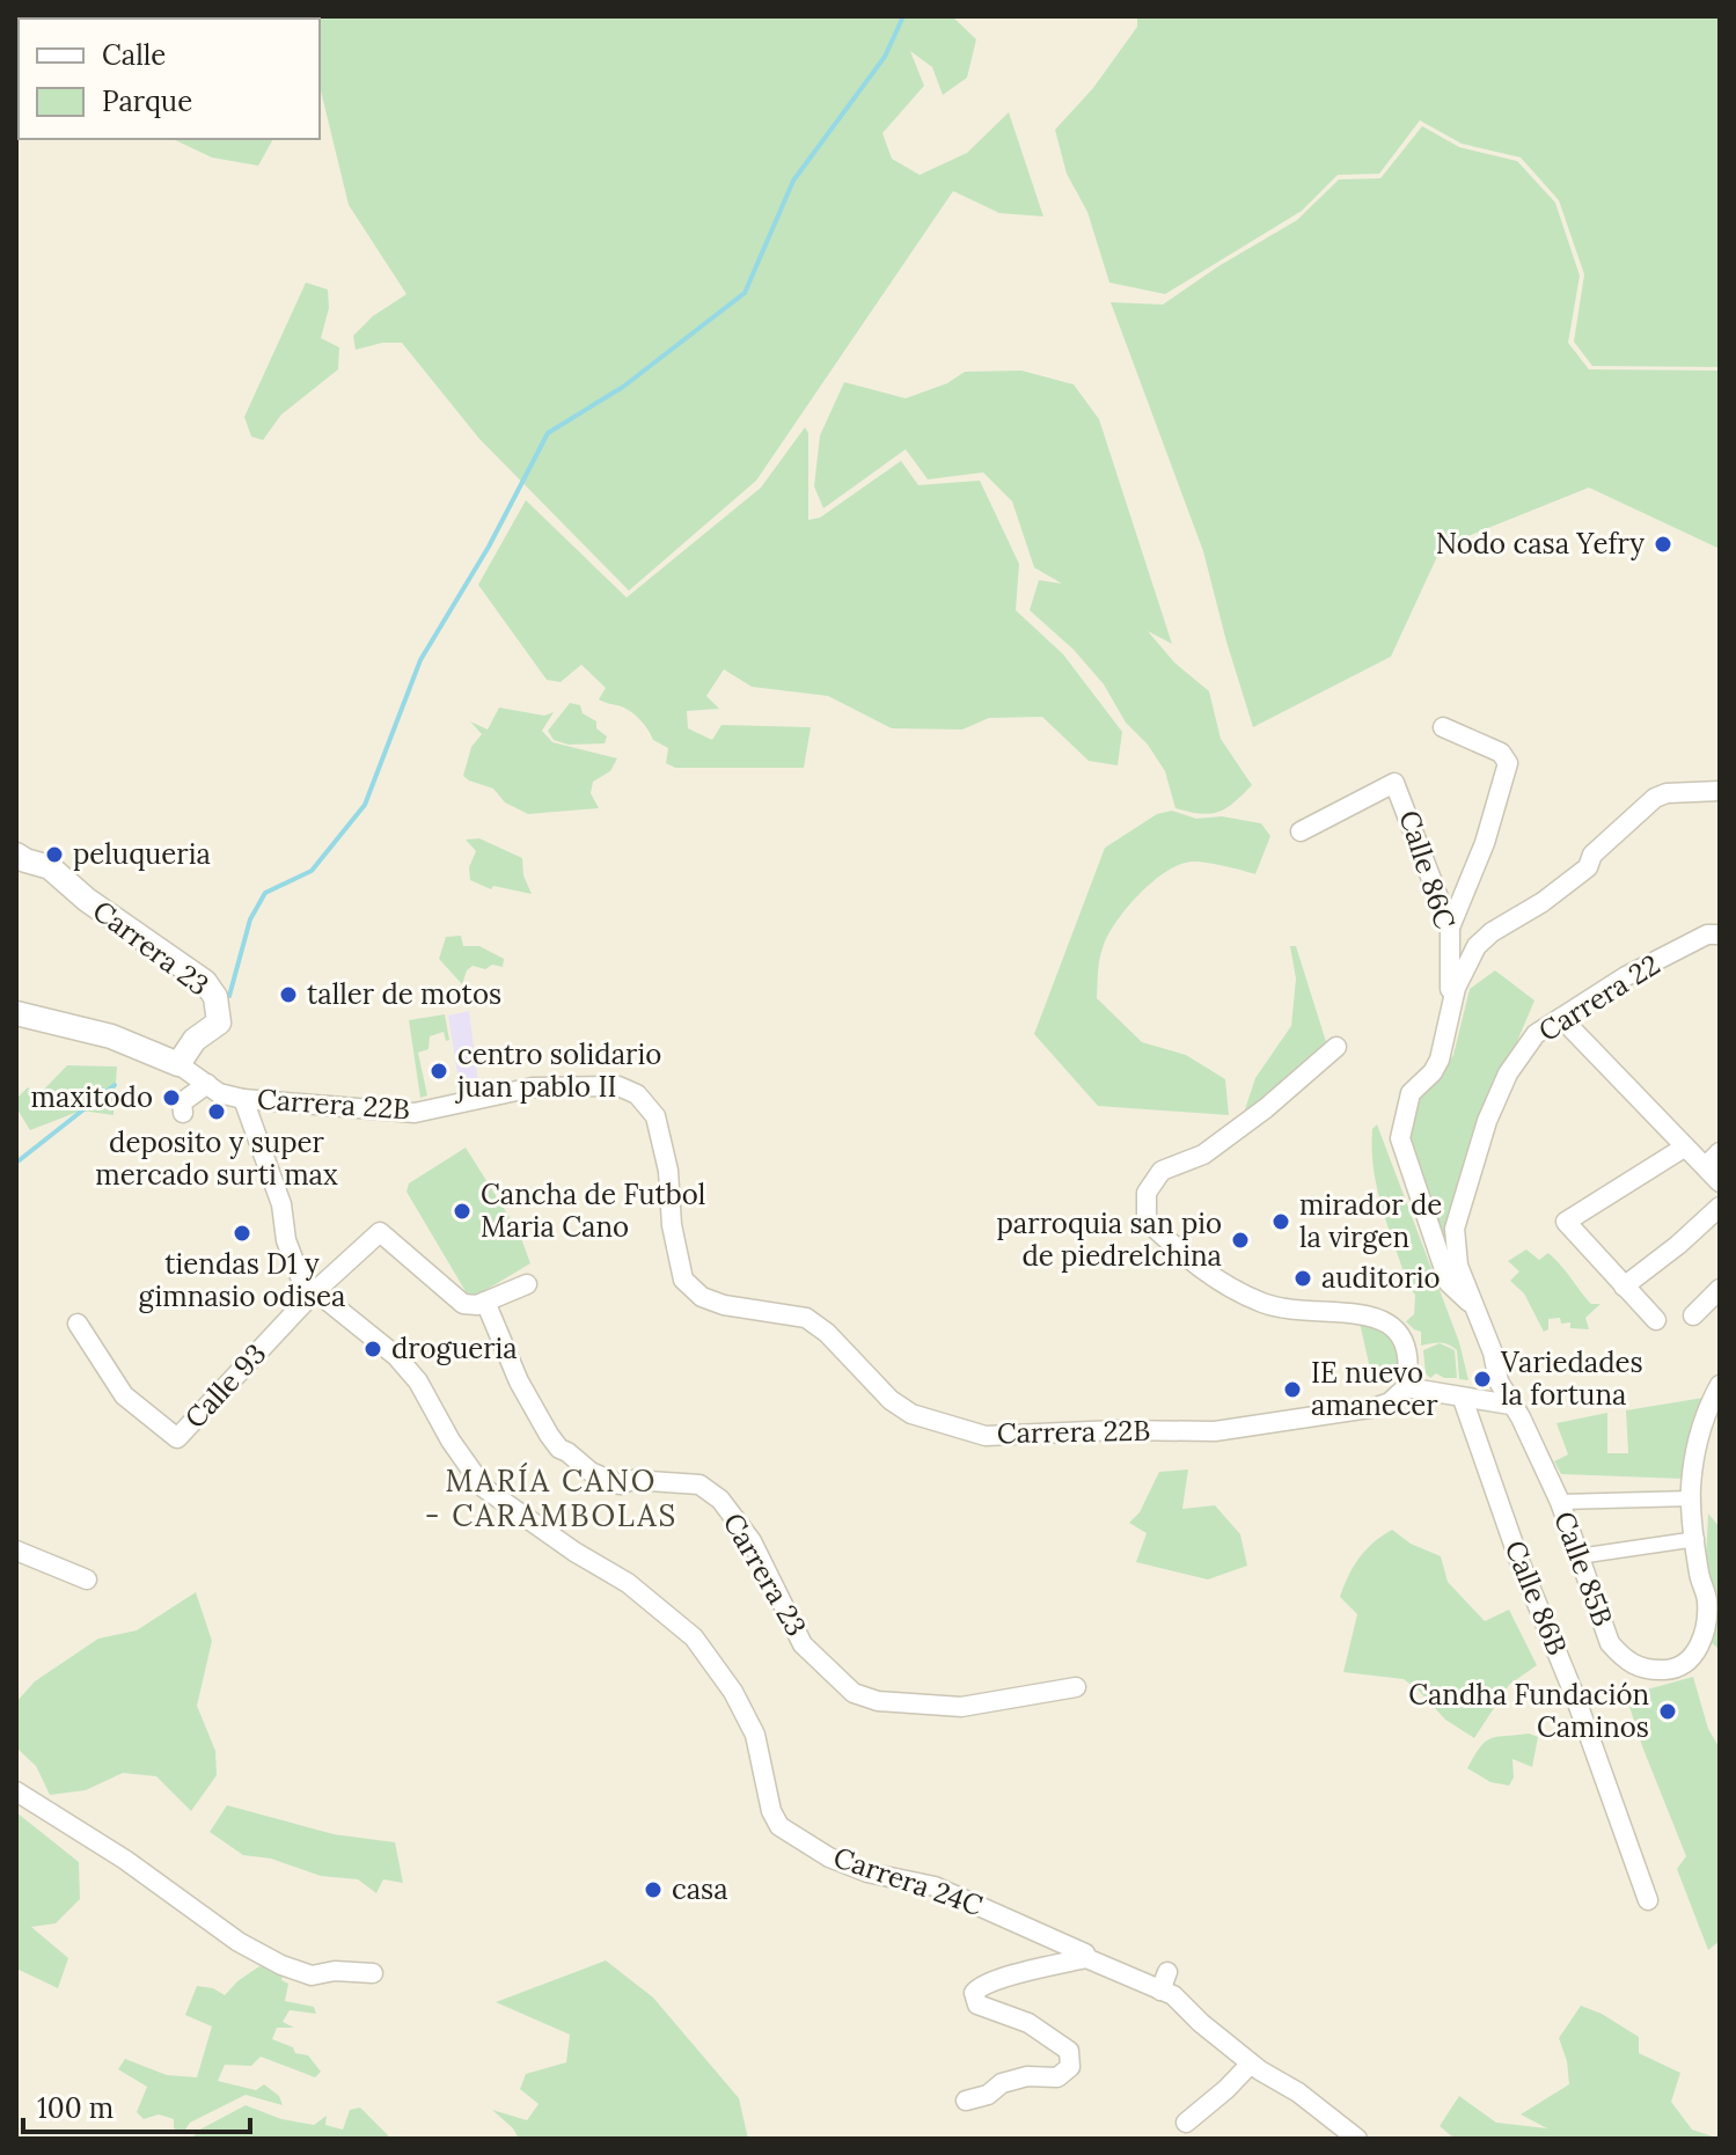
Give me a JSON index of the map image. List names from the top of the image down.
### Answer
{
  "streets": {
    "street": [
      "Calle 86C",
      "Carrera 23",
      "Carrera 22",
      "Carrera 22B",
      "Calle 93",
      "Calle 85B",
      "Calle 86B",
      "Carrera 24C"
    ]
  },
  "crossings": [
    ["Carrera 23", "Carrera 22B"],
    ["Carrera 22", "Calle 85B"],
    ["Carrera 22B", "Carrera 24C"],
    ["Calle 93", "Carrera 24C"]
  ],
  "districts": ["MARÍA CANO - CARAMBOLAS"],
  "places": [
    "Nodo casa Yefry",
    "peluqueria",
    "taller de motos",
    "centro solidario juan pablo II",
    "maxitodo",
    "deposito y super mercado surti max",
    "Cancha de Futbol Maria Cano",
    "mirador de la virgen",
    "tiendas D1 y gimnasio odisea",
    "parroquia san pio de piedrelchina",
    "auditorio",
    "drogueria",
    "Variedades la fortuna",
    "IE nuevo amanecer",
    "Candha Fundación Caminos",
    "casa"
  ],
  "legend": ["Calle", "Parque"],
  "scale_bar": "100 m"
}
